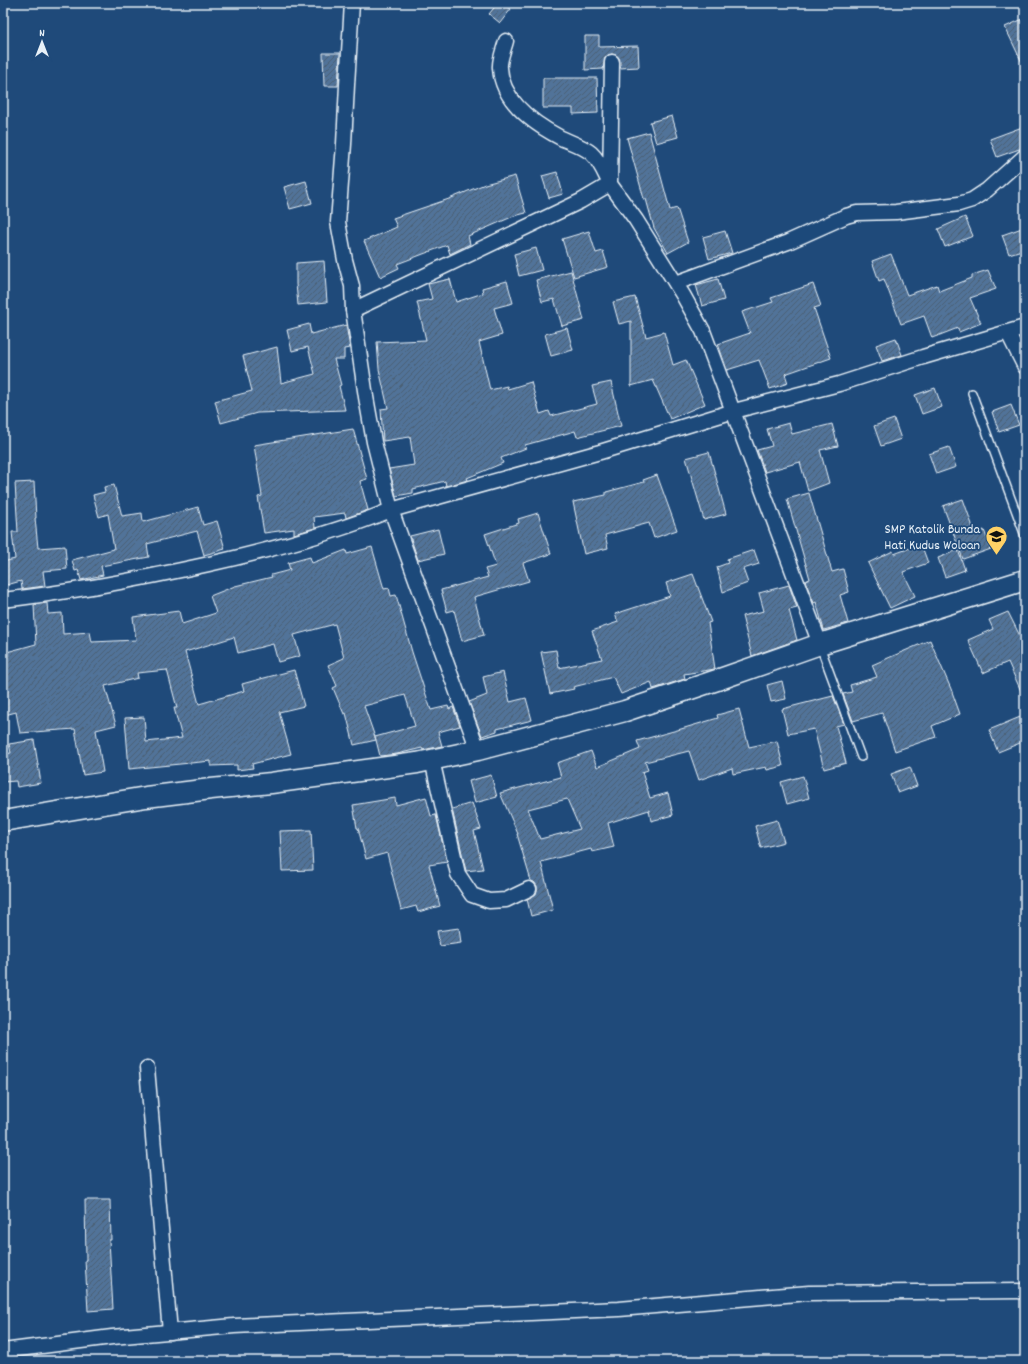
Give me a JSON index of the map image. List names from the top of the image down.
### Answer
{
  "places": {
    "school or university": ["SMP Katolik Bunda Hati Kudus Woloan"]
  },
  "north": "top"
}
